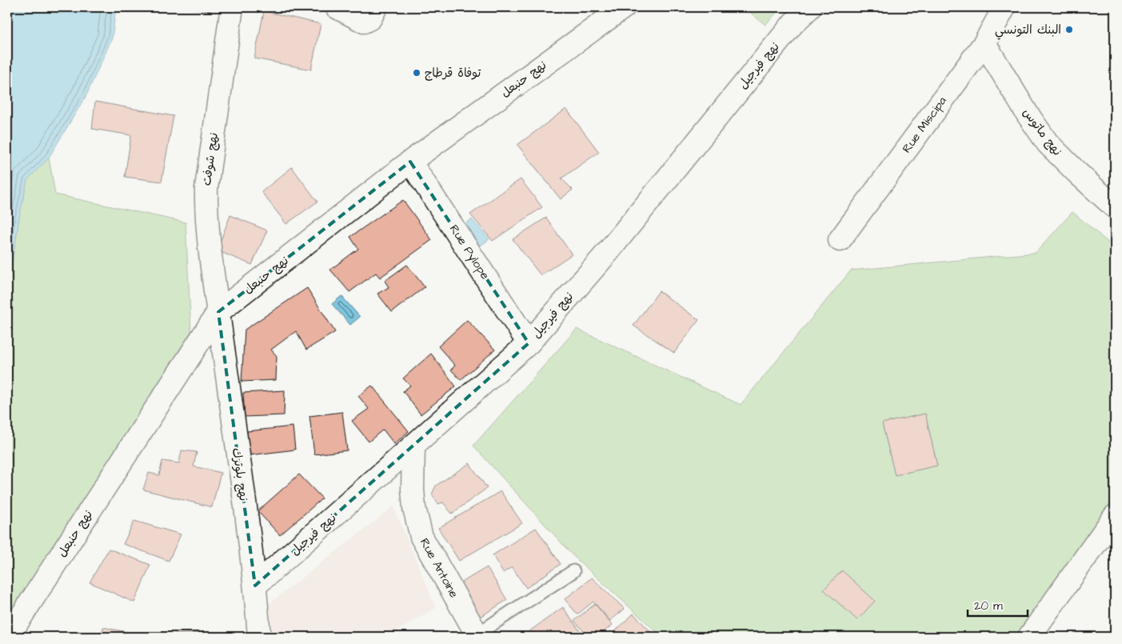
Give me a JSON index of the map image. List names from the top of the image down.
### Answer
{
  "streets": {
    "street": [
      "نهج فيرجيل",
      "نهج حنبعل",
      "Rue Miscipa",
      "نهج ماتوس",
      "نهج شوفت",
      "Rue Pylope",
      "نهج بلوترك",
      "Rue Antoine"
    ]
  },
  "crossings": [
    ["نهج فيرجيل", "Rue Pylope"],
    ["نهج فيرجيل", "نهج بلوترك"],
    ["نهج فيرجيل", "Rue Antoine"],
    ["نهج حنبعل", "نهج شوفت"],
    ["نهج حنبعل", "Rue Pylope"],
    ["نهج حنبعل", "نهج بلوترك"],
    ["Rue Miscipa", "نهج ماتوس"],
    ["نهج شوفت", "نهج بلوترك"]
  ],
  "places": ["البنك التونسي", "توفاة قرطاج"],
  "scale_bar": "20 m"
}
